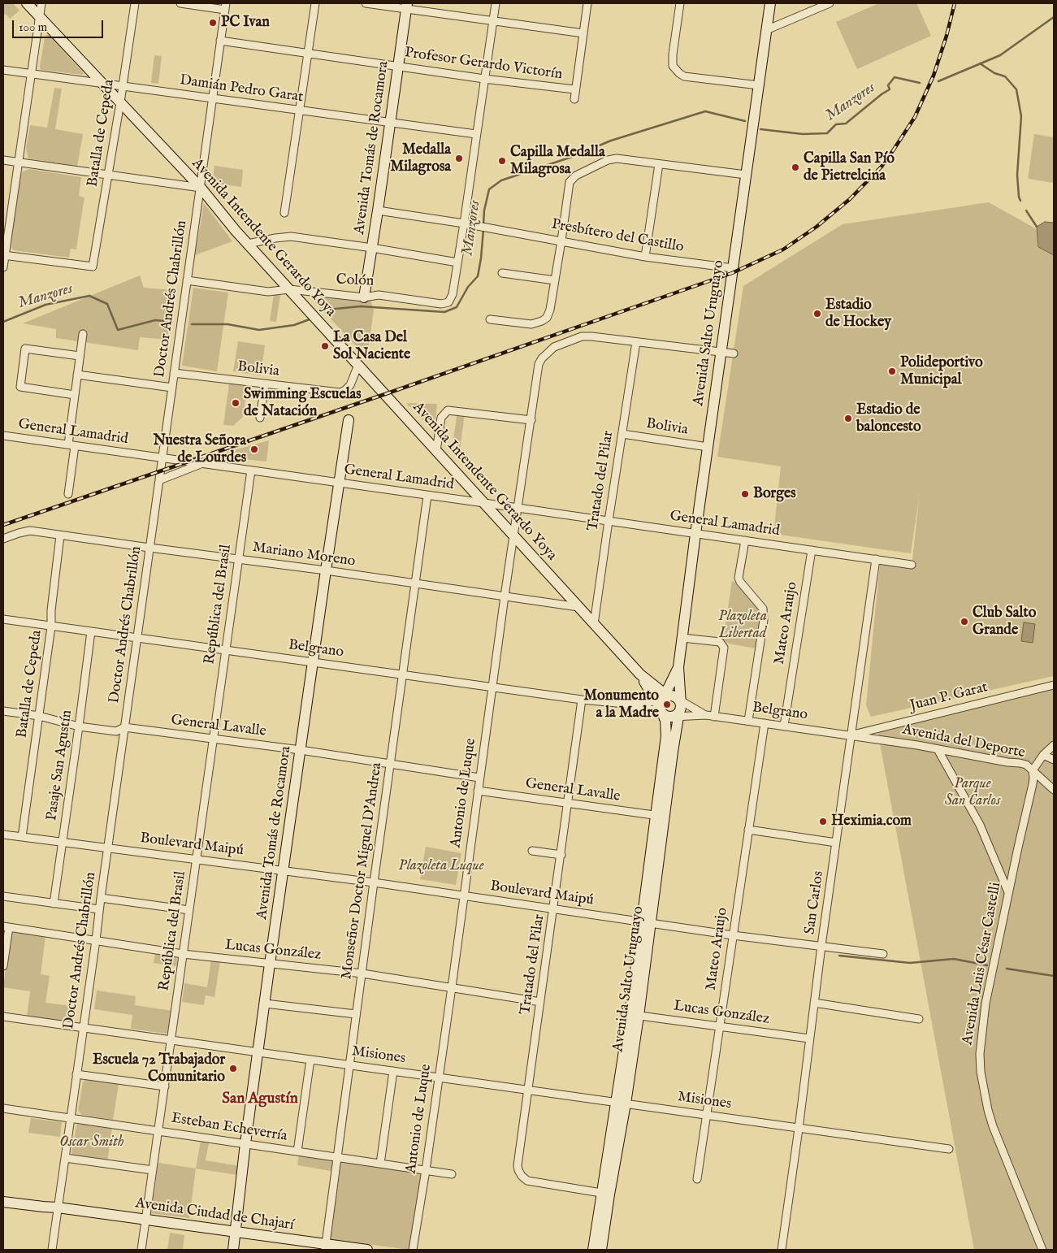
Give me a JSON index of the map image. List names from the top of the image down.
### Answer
{
  "streets": {
    "main road": [
      "Avenida Tomás de Rocamora",
      "Avenida Intendente Gerardo Yoya",
      "Avenida Salto Uruguayo",
      "Avenida Ciudad de Chajarí"
    ],
    "street": [
      "Profesor Gerardo Victorín",
      "Damián Pedro Garat",
      "Batalla de Cepeda",
      "Presbítero del Castillo",
      "Colón",
      "Doctor Andrés Chabrillón",
      "Bolivia",
      "General Lamadrid",
      "Tratado del Pilar",
      "Mariano Moreno",
      "República del Brasil",
      "Mateo Araujo",
      "Belgrano",
      "Juan P. Garat",
      "General Lavalle",
      "Avenida del Deporte",
      "Pasaje San Agustín",
      "Antonio de Luque",
      "Boulevard Maipú",
      "Monseñor Doctor Miguel D'Andrea",
      "San Carlos",
      "Lucas González",
      "Avenida Luis César Castelli",
      "Misiones",
      "Esteban Echeverría"
    ]
  },
  "crossings": [
    ["Profesor Gerardo Victorín", "Avenida Tomás de Rocamora"],
    ["Profesor Gerardo Victorín", "Doctor Andrés Chabrillón"],
    ["Damián Pedro Garat", "Batalla de Cepeda"],
    ["Damián Pedro Garat", "Avenida Tomás de Rocamora"],
    ["Damián Pedro Garat", "Avenida Intendente Gerardo Yoya"],
    ["Damián Pedro Garat", "Doctor Andrés Chabrillón"],
    ["Batalla de Cepeda", "Avenida Intendente Gerardo Yoya"],
    ["Batalla de Cepeda", "Mariano Moreno"],
    ["Batalla de Cepeda", "Belgrano"],
    ["Batalla de Cepeda", "General Lavalle"],
    ["Batalla de Cepeda", "Boulevard Maipú"],
    ["Avenida Tomás de Rocamora", "Colón"],
    ["Avenida Tomás de Rocamora", "General Lamadrid"],
    ["Avenida Tomás de Rocamora", "Mariano Moreno"],
    ["Avenida Tomás de Rocamora", "Belgrano"],
    ["Avenida Tomás de Rocamora", "General Lavalle"],
    ["Avenida Tomás de Rocamora", "Boulevard Maipú"],
    ["Avenida Tomás de Rocamora", "Lucas González"],
    ["Avenida Tomás de Rocamora", "Misiones"],
    ["Avenida Tomás de Rocamora", "Esteban Echeverría"],
    ["Avenida Tomás de Rocamora", "Avenida Ciudad de Chajarí"],
    ["Presbítero del Castillo", "Avenida Salto Uruguayo"],
    ["Avenida Intendente Gerardo Yoya", "Colón"],
    ["Avenida Intendente Gerardo Yoya", "Doctor Andrés Chabrillón"],
    ["Avenida Intendente Gerardo Yoya", "Avenida Salto Uruguayo"],
    ["Avenida Intendente Gerardo Yoya", "Bolivia"],
    ["Avenida Intendente Gerardo Yoya", "General Lamadrid"],
    ["Avenida Intendente Gerardo Yoya", "Tratado del Pilar"],
    ["Avenida Intendente Gerardo Yoya", "Mariano Moreno"],
    ["Avenida Intendente Gerardo Yoya", "Belgrano"],
    ["Avenida Intendente Gerardo Yoya", "Antonio de Luque"],
    ["Colón", "Doctor Andrés Chabrillón"],
    ["Doctor Andrés Chabrillón", "Bolivia"],
    ["Doctor Andrés Chabrillón", "General Lamadrid"],
    ["Doctor Andrés Chabrillón", "Mariano Moreno"],
    ["Doctor Andrés Chabrillón", "Belgrano"],
    ["Doctor Andrés Chabrillón", "General Lavalle"],
    ["Doctor Andrés Chabrillón", "Boulevard Maipú"],
    ["Doctor Andrés Chabrillón", "Lucas González"],
    ["Doctor Andrés Chabrillón", "Misiones"],
    ["Doctor Andrés Chabrillón", "Esteban Echeverría"],
    ["Doctor Andrés Chabrillón", "Avenida Ciudad de Chajarí"],
    ["Avenida Salto Uruguayo", "Bolivia"],
    ["Avenida Salto Uruguayo", "General Lamadrid"],
    ["Avenida Salto Uruguayo", "Tratado del Pilar"],
    ["Avenida Salto Uruguayo", "Belgrano"],
    ["Avenida Salto Uruguayo", "General Lavalle"],
    ["Avenida Salto Uruguayo", "Boulevard Maipú"],
    ["Avenida Salto Uruguayo", "Lucas González"],
    ["Avenida Salto Uruguayo", "Misiones"],
    ["Bolivia", "Tratado del Pilar"],
    ["General Lamadrid", "Tratado del Pilar"],
    ["General Lamadrid", "República del Brasil"],
    ["General Lamadrid", "Mateo Araujo"],
    ["General Lamadrid", "Antonio de Luque"],
    ["General Lamadrid", "Monseñor Doctor Miguel D'Andrea"],
    ["General Lamadrid", "San Carlos"],
    ["Tratado del Pilar", "Belgrano"],
    ["Tratado del Pilar", "General Lavalle"],
    ["Tratado del Pilar", "Antonio de Luque"],
    ["Tratado del Pilar", "Boulevard Maipú"],
    ["Tratado del Pilar", "Lucas González"],
    ["Tratado del Pilar", "Misiones"],
    ["Mariano Moreno", "República del Brasil"],
    ["Mariano Moreno", "Antonio de Luque"],
    ["Mariano Moreno", "Monseñor Doctor Miguel D'Andrea"],
    ["República del Brasil", "Belgrano"],
    ["República del Brasil", "General Lavalle"],
    ["República del Brasil", "Boulevard Maipú"],
    ["República del Brasil", "Lucas González"],
    ["República del Brasil", "Misiones"],
    ["República del Brasil", "Esteban Echeverría"],
    ["República del Brasil", "Avenida Ciudad de Chajarí"],
    ["Mateo Araujo", "Belgrano"],
    ["Mateo Araujo", "Boulevard Maipú"],
    ["Mateo Araujo", "Lucas González"],
    ["Mateo Araujo", "Misiones"],
    ["Belgrano", "Juan P. Garat"],
    ["Belgrano", "Avenida del Deporte"],
    ["Belgrano", "Pasaje San Agustín"],
    ["Belgrano", "Antonio de Luque"],
    ["Belgrano", "Monseñor Doctor Miguel D'Andrea"],
    ["Belgrano", "San Carlos"],
    ["Juan P. Garat", "San Carlos"],
    ["General Lavalle", "Pasaje San Agustín"],
    ["General Lavalle", "Antonio de Luque"],
    ["General Lavalle", "Monseñor Doctor Miguel D'Andrea"],
    ["Avenida del Deporte", "Avenida Luis César Castelli"],
    ["Pasaje San Agustín", "Boulevard Maipú"],
    ["Antonio de Luque", "Boulevard Maipú"],
    ["Antonio de Luque", "Lucas González"],
    ["Antonio de Luque", "Misiones"],
    ["Antonio de Luque", "Esteban Echeverría"],
    ["Boulevard Maipú", "Monseñor Doctor Miguel D'Andrea"],
    ["Boulevard Maipú", "San Carlos"],
    ["Monseñor Doctor Miguel D'Andrea", "Lucas González"],
    ["Monseñor Doctor Miguel D'Andrea", "Misiones"],
    ["Monseñor Doctor Miguel D'Andrea", "Esteban Echeverría"],
    ["Monseñor Doctor Miguel D'Andrea", "Avenida Ciudad de Chajarí"],
    ["San Carlos", "Lucas González"],
    ["San Carlos", "Misiones"]
  ],
  "districts": ["San Agustín"],
  "water": ["Manzores"],
  "parks": [
    "Plazoleta Libertad",
    "Parque San Carlos",
    "Plazoleta Luque",
    "Oscar Smith"
  ],
  "places": [
    "PC Ivan",
    "Medalla Milagrosa",
    "Capilla Medalla Milagrosa",
    "Capilla San Pío de Pietrelcina",
    "Estadio de Hockey",
    "La Casa Del Sol Naciente",
    "Polideportivo Municipal",
    "Swimming Escuelas de Natación",
    "Estadio de baloncesto",
    "Nuestra Señora de Lourdes",
    "Borges",
    "Club Salto Grande",
    "Monumento a la Madre",
    "Heximia.com",
    "Escuela 72 Trabajador Comunitario"
  ],
  "scale_bar": "100 m"
}
